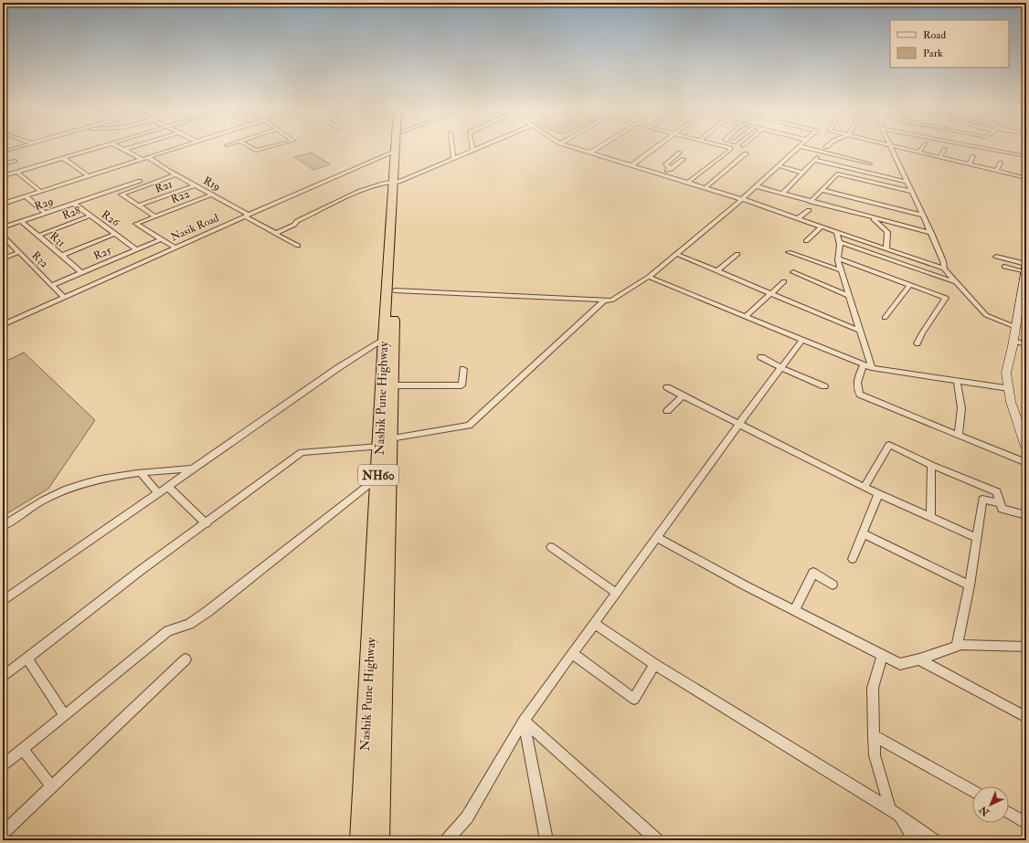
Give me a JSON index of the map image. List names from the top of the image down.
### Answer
{
  "streets": {
    "highway": ["Nashik Pune Highway", "NH60"],
    "street": [
      "R19",
      "R21",
      "R22",
      "R29",
      "R28",
      "R26",
      "Nasik Road",
      "R31",
      "R25",
      "R32"
    ]
  },
  "crossings": [
    ["R19", "R21"],
    ["R19", "R22"],
    ["R19", "Nasik Road"],
    ["R22", "R25"],
    ["R29", "R26"],
    ["R29", "R31"],
    ["R28", "R26"],
    ["R28", "R31"],
    ["R26", "R25"],
    ["Nasik Road", "R32"],
    ["Nasik Road", "Nashik Pune Highway"],
    ["R31", "R25"],
    ["R25", "R32"]
  ],
  "legend": ["Road", "Park"],
  "north": "bottom left"
}
